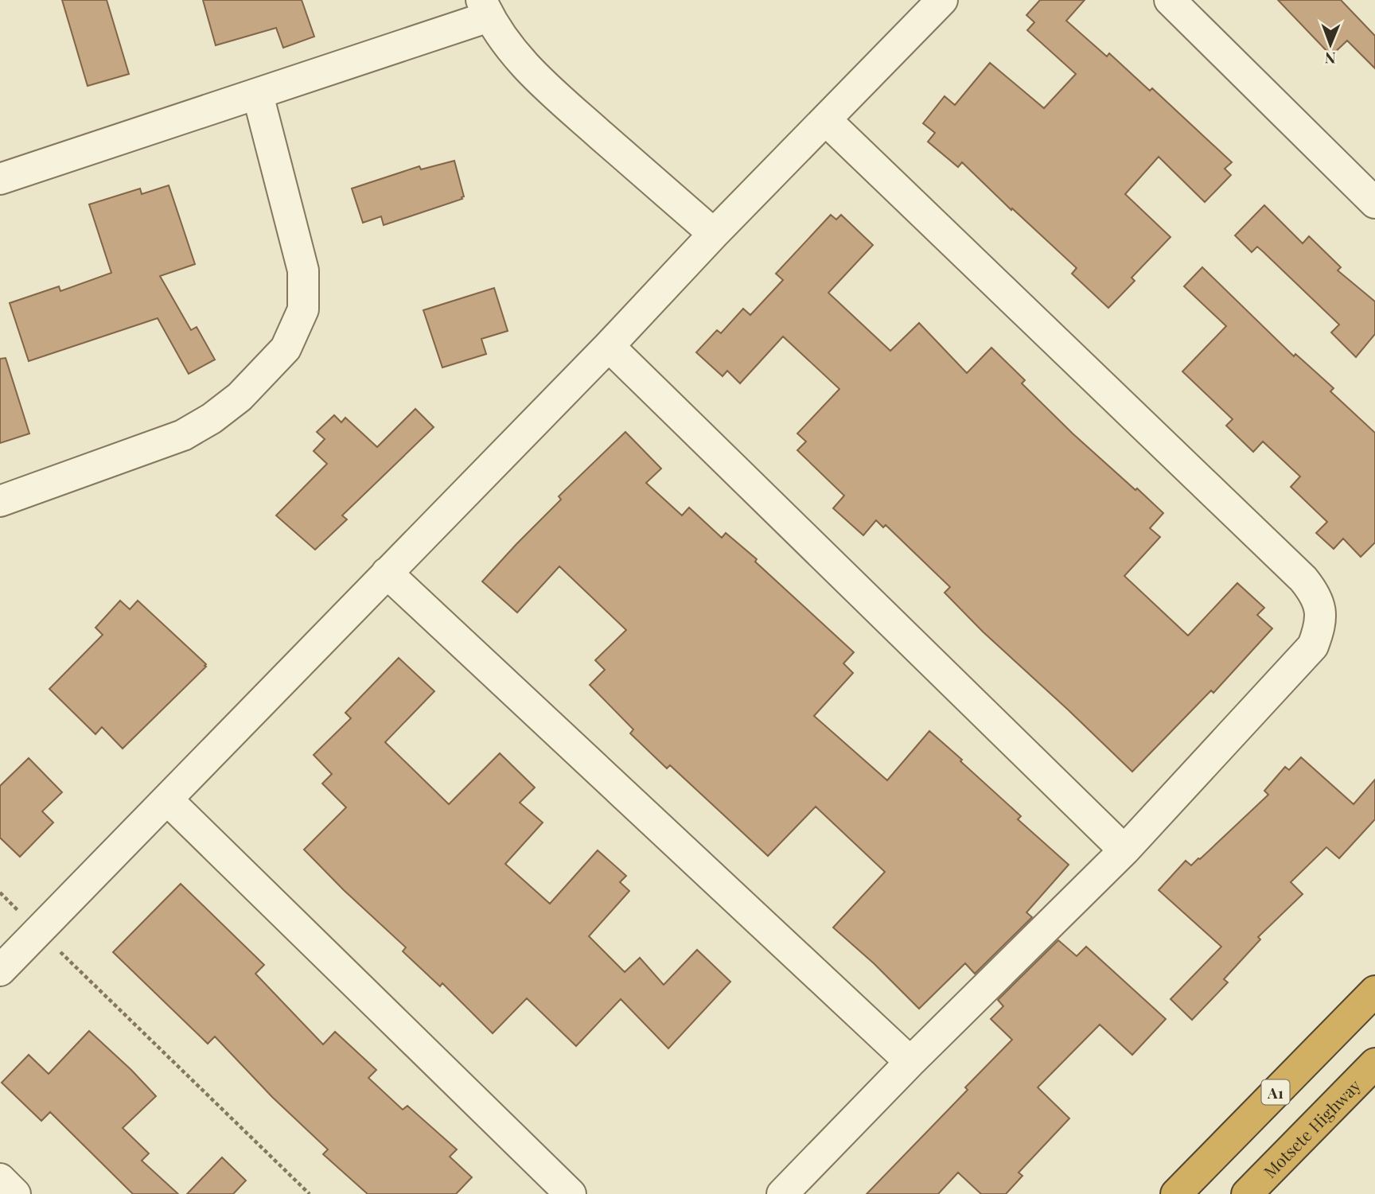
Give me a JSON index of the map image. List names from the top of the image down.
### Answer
{
  "streets": {
    "highway": ["A1", "Motsete Highway"]
  },
  "north": "bottom"
}
